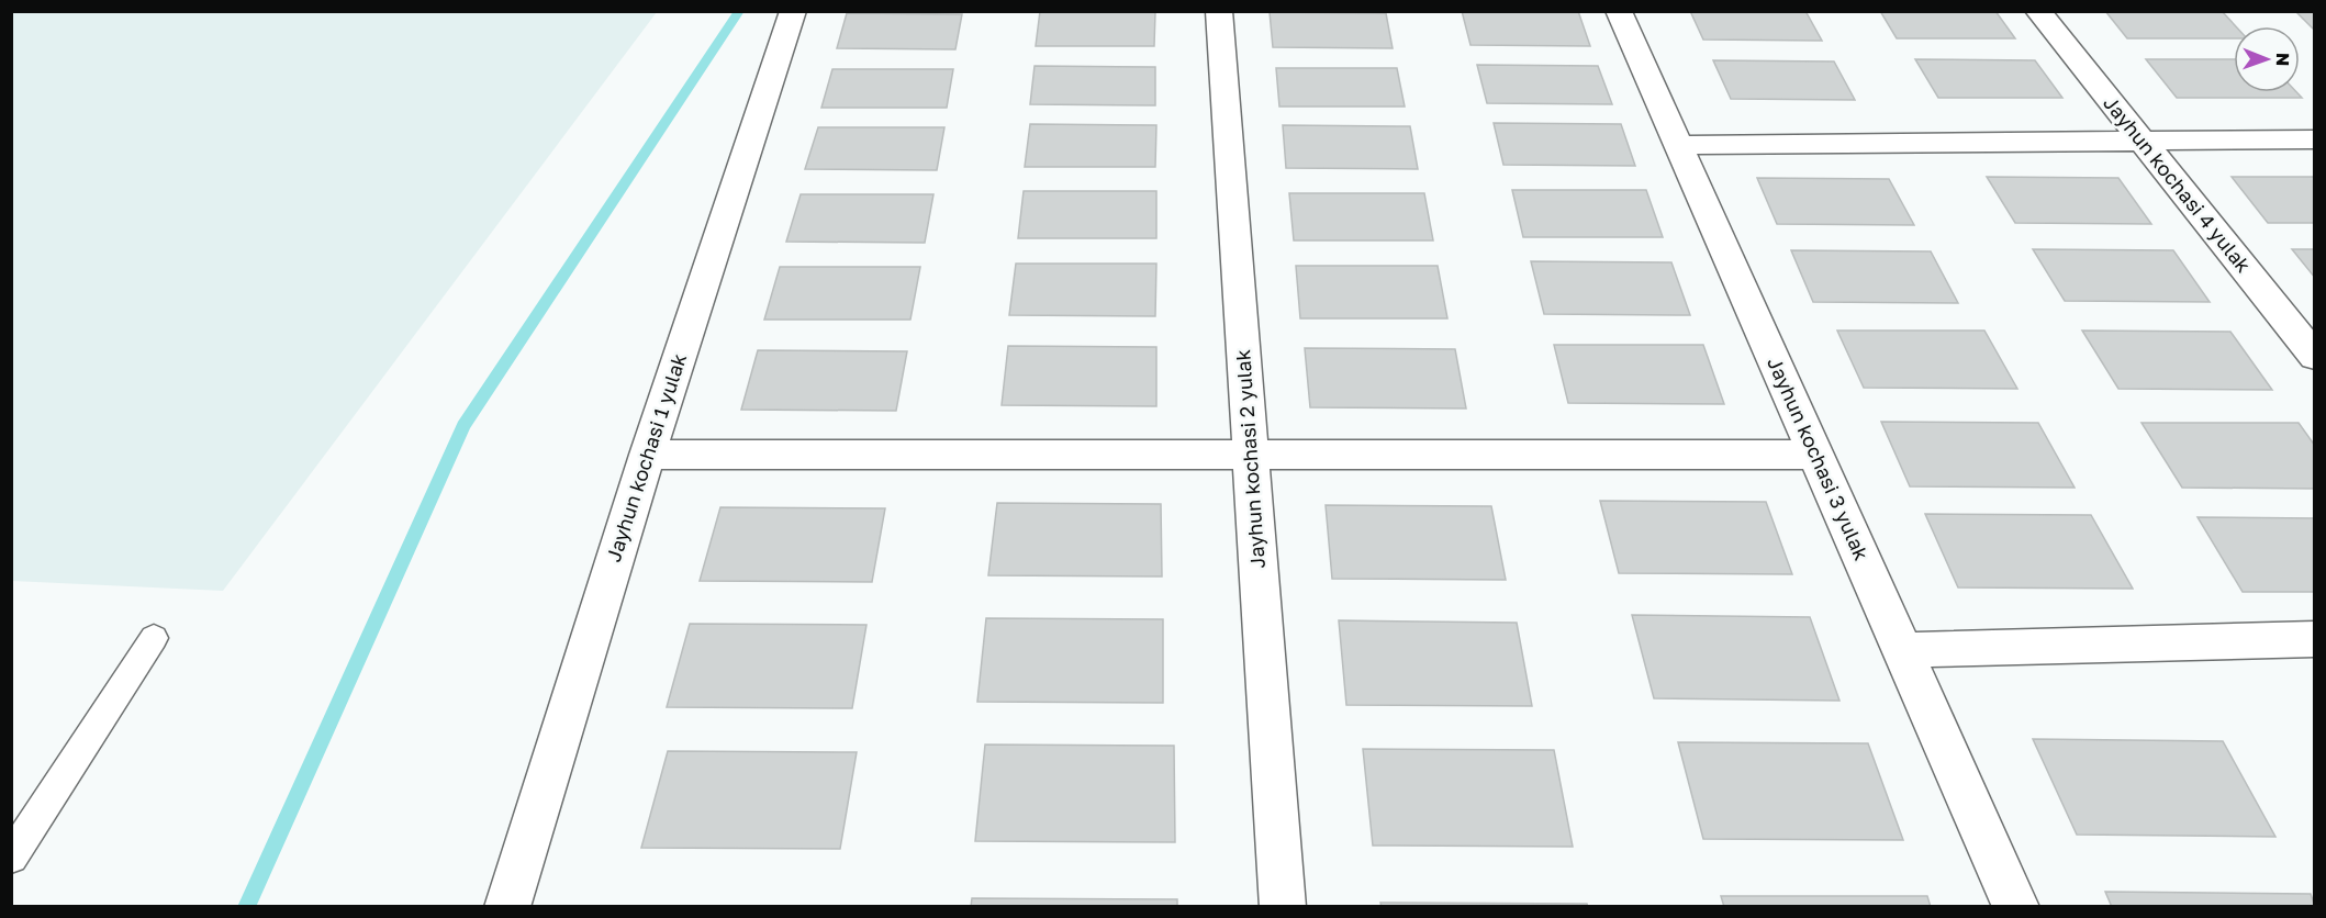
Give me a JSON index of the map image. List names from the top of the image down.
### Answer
{
  "streets": {
    "street": [
      "Jayhun kochasi 4 yulak",
      "Jayhun kochasi 1 yulak",
      "Jayhun kochasi 2 yulak",
      "Jayhun kochasi 3 yulak"
    ]
  },
  "north": "right"
}
